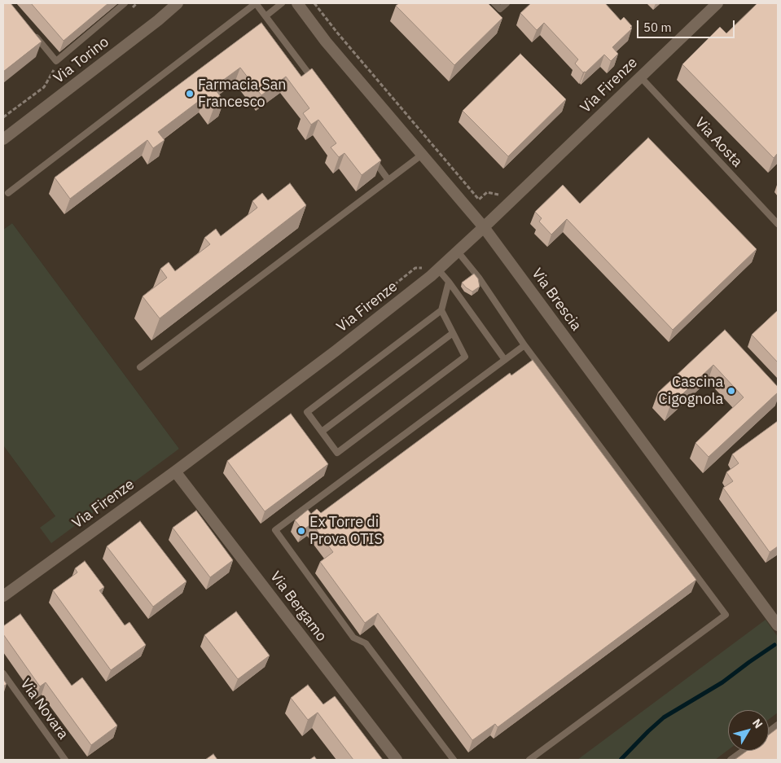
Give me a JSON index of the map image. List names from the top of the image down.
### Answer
{
  "streets": {
    "street": [
      "Via Torino",
      "Via Firenze",
      "Via Brescia",
      "Via Bergamo"
    ],
    "lane": ["Via Aosta", "Via Novara"]
  },
  "crossings": [
    ["Via Firenze", "Via Aosta"],
    ["Via Firenze", "Via Brescia"],
    ["Via Firenze", "Via Bergamo"]
  ],
  "places": ["Farmacia San Francesco", "Cascina Cigognola", "Ex Torre di Prova OTIS"],
  "scale_bar": "50 m",
  "north": "top right"
}
